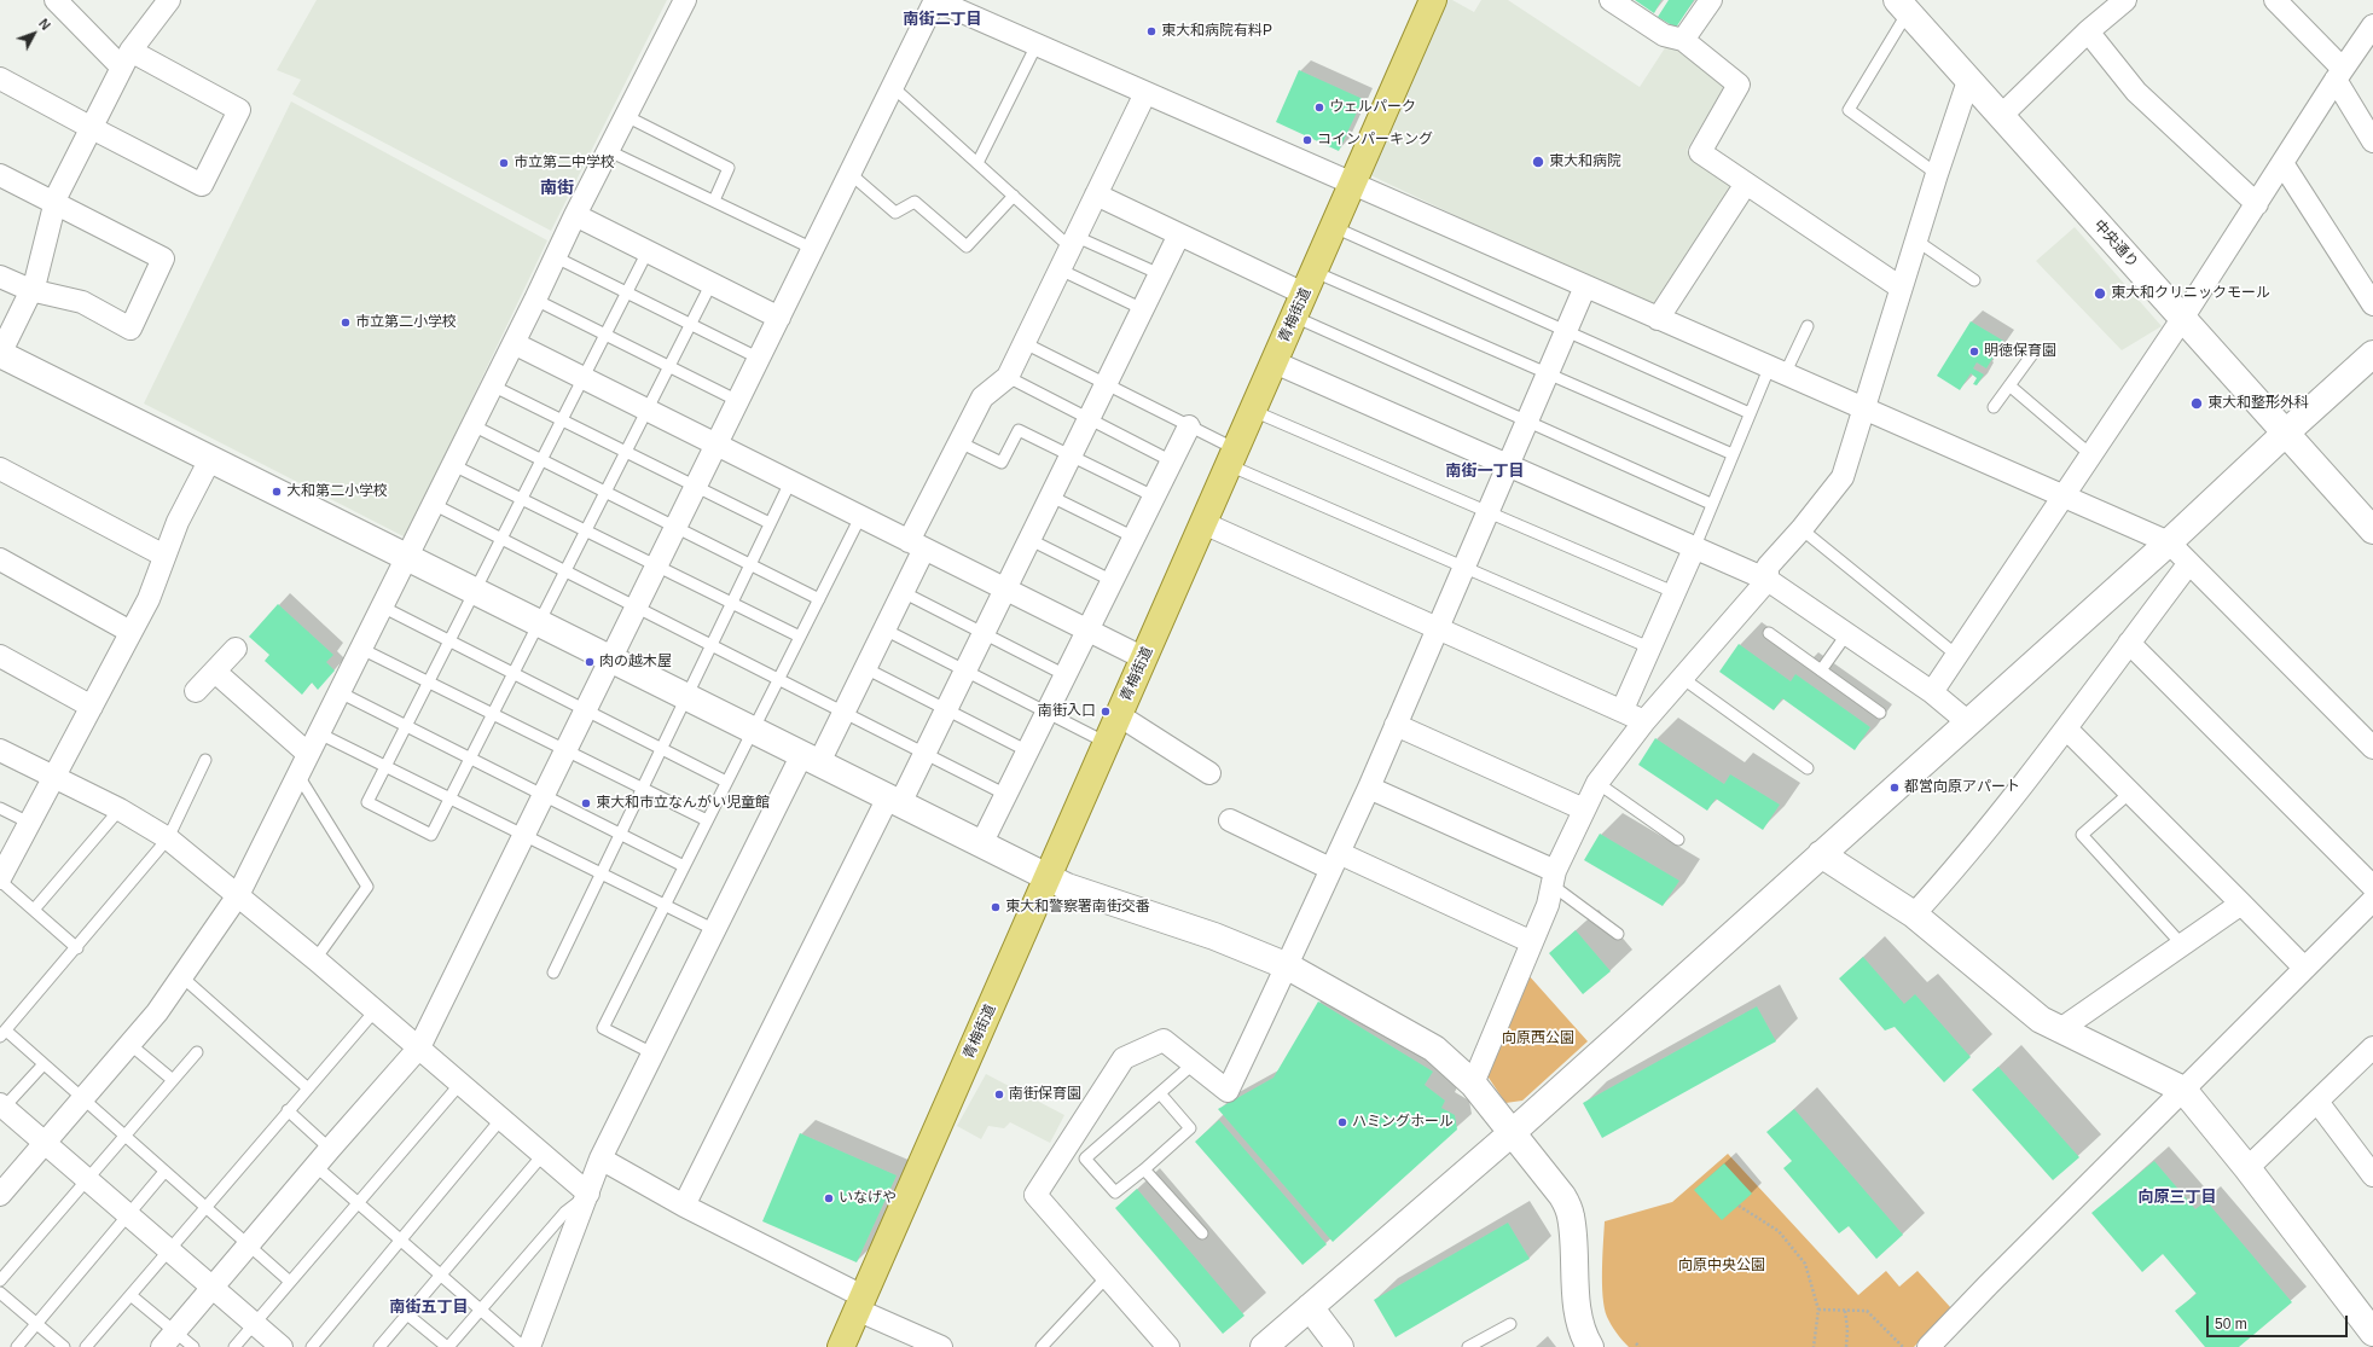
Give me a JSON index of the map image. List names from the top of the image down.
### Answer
{
  "streets": {
    "main road": ["青梅街道"],
    "street": ["中央通り"]
  },
  "districts": [
    "南街二丁目",
    "南街",
    "南街一丁目",
    "向原三丁目",
    "南街五丁目"
  ],
  "parks": ["向原西公園", "向原中央公園"],
  "places": [
    "東大和病院有料P",
    "ウェルパーク",
    "コインパーキング",
    "東大和病院",
    "市立第二中学校",
    "東大和クリニックモール",
    "市立第二小学校",
    "明徳保育園",
    "東大和整形外科",
    "大和第二小学校",
    "肉の越木屋",
    "南街入口",
    "都営向原アパート",
    "東大和市立なんがい児童館",
    "東大和警察署南街交番",
    "南街保育園",
    "ハミングホール",
    "いなげや"
  ],
  "scale_bar": "50 m",
  "north": "top right"
}
